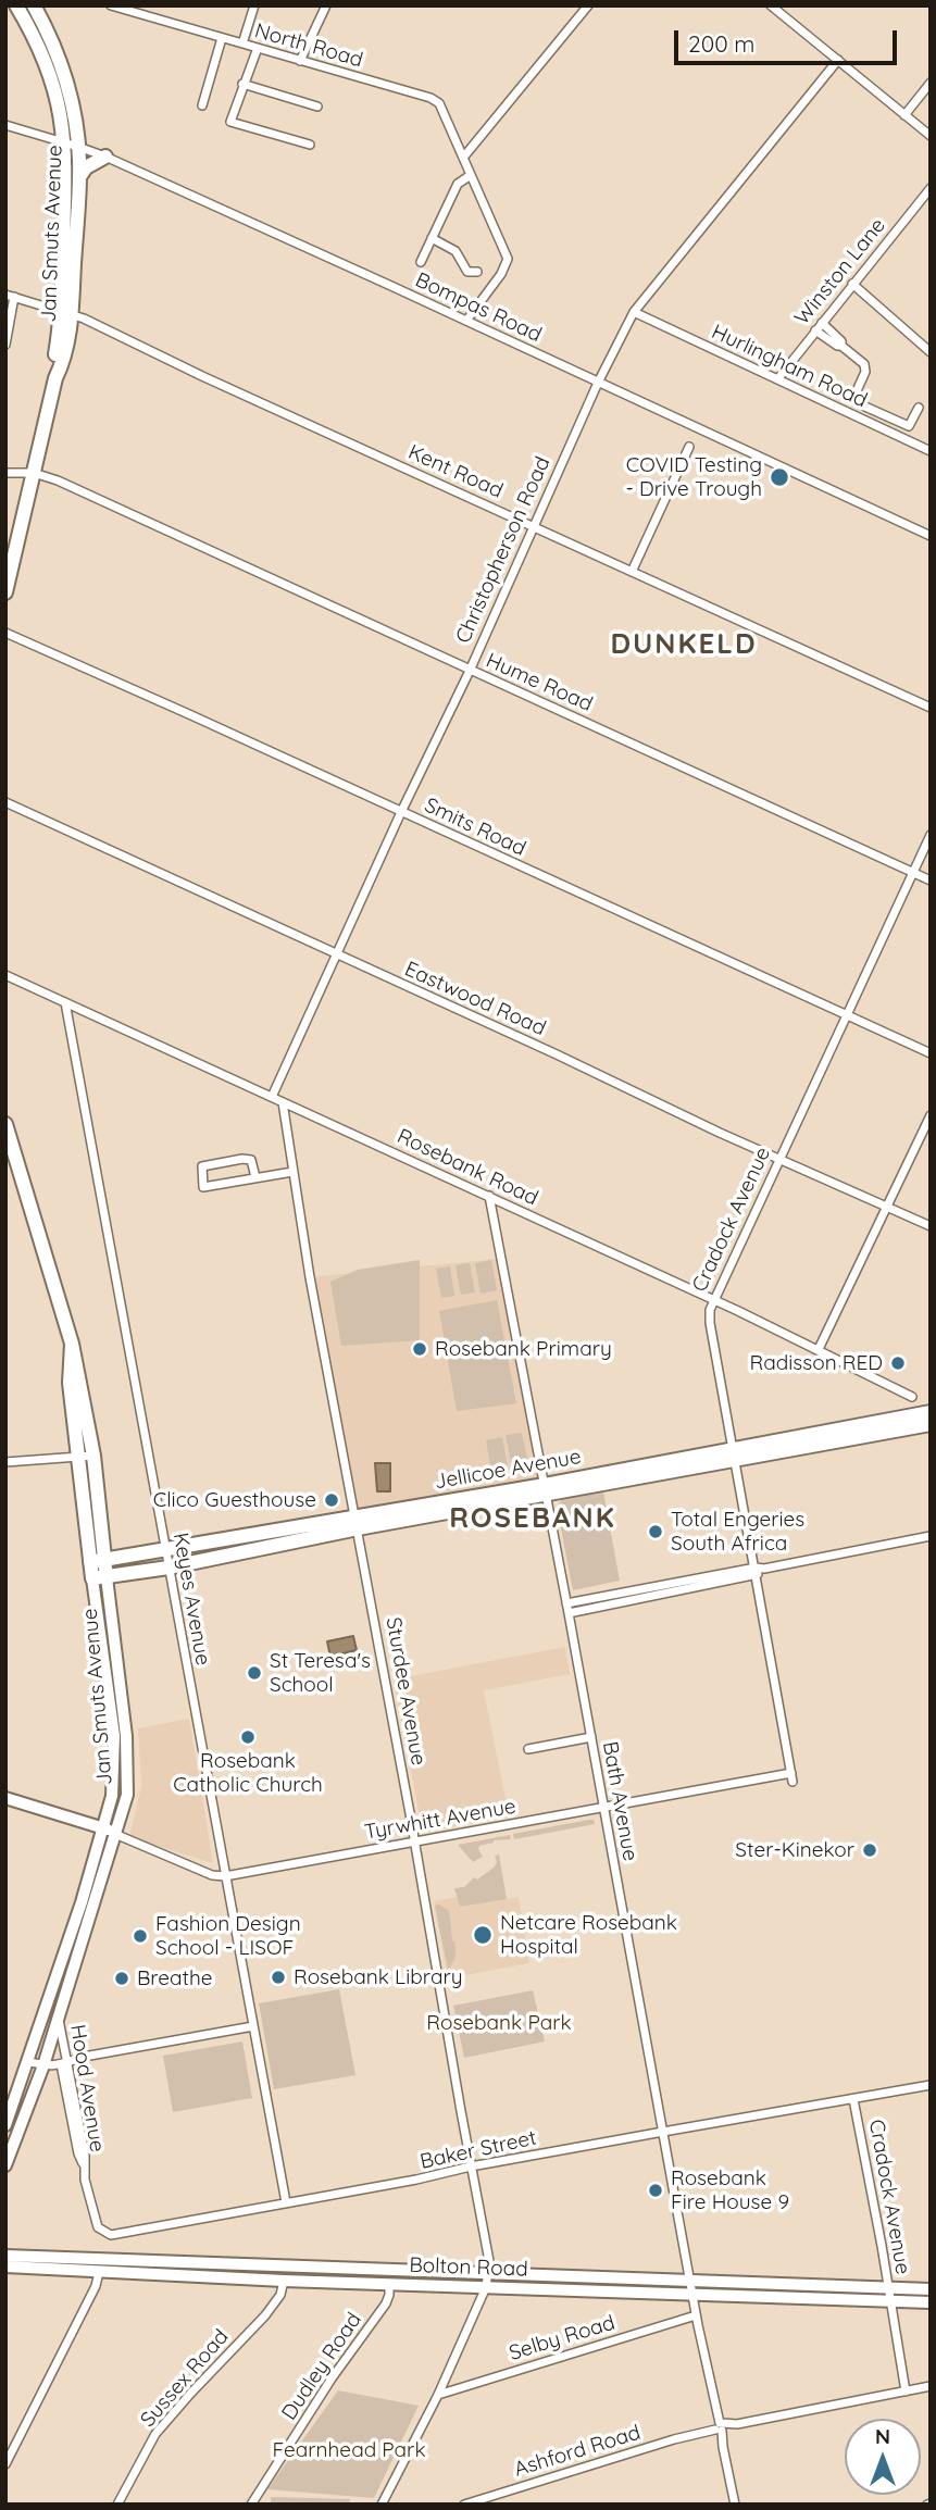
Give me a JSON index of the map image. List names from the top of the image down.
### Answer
{
  "streets": {
    "main road": [
      "Jan Smuts Avenue",
      "Jellicoe Avenue",
      "Tyrwhitt Avenue",
      "Bolton Road"
    ],
    "street": [
      "North Road",
      "Winston Lane",
      "Bompas Road",
      "Hurlingham Road",
      "Kent Road",
      "Christopherson Road",
      "Hume Road",
      "Smits Road",
      "Eastwood Road",
      "Rosebank Road",
      "Cradock Avenue",
      "Keyes Avenue",
      "Sturdee Avenue",
      "Bath Avenue",
      "Hood Avenue",
      "Baker Street",
      "Selby Road",
      "Dudley Road",
      "Sussex Road",
      "Ashford Road"
    ]
  },
  "crossings": [
    ["North Road", "Bompas Road"],
    ["Jan Smuts Avenue", "Bompas Road"],
    ["Jan Smuts Avenue", "Kent Road"],
    ["Jan Smuts Avenue", "Hume Road"],
    ["Jan Smuts Avenue", "Jellicoe Avenue"],
    ["Jan Smuts Avenue", "Tyrwhitt Avenue"],
    ["Jan Smuts Avenue", "Hood Avenue"],
    ["Winston Lane", "Hurlingham Road"],
    ["Bompas Road", "Christopherson Road"],
    ["Hurlingham Road", "Christopherson Road"],
    ["Kent Road", "Christopherson Road"],
    ["Christopherson Road", "Hume Road"],
    ["Christopherson Road", "Smits Road"],
    ["Christopherson Road", "Eastwood Road"],
    ["Christopherson Road", "Rosebank Road"],
    ["Hume Road", "Cradock Avenue"],
    ["Smits Road", "Cradock Avenue"],
    ["Eastwood Road", "Cradock Avenue"],
    ["Rosebank Road", "Cradock Avenue"],
    ["Rosebank Road", "Keyes Avenue"],
    ["Rosebank Road", "Sturdee Avenue"],
    ["Rosebank Road", "Bath Avenue"],
    ["Cradock Avenue", "Jellicoe Avenue"],
    ["Cradock Avenue", "Tyrwhitt Avenue"],
    ["Cradock Avenue", "Baker Street"],
    ["Cradock Avenue", "Bolton Road"],
    ["Cradock Avenue", "Ashford Road"],
    ["Jellicoe Avenue", "Keyes Avenue"],
    ["Jellicoe Avenue", "Sturdee Avenue"],
    ["Jellicoe Avenue", "Bath Avenue"],
    ["Keyes Avenue", "Tyrwhitt Avenue"],
    ["Keyes Avenue", "Baker Street"],
    ["Sturdee Avenue", "Tyrwhitt Avenue"],
    ["Sturdee Avenue", "Baker Street"],
    ["Sturdee Avenue", "Bolton Road"],
    ["Sturdee Avenue", "Selby Road"],
    ["Bath Avenue", "Tyrwhitt Avenue"],
    ["Bath Avenue", "Baker Street"],
    ["Bath Avenue", "Bolton Road"],
    ["Bath Avenue", "Selby Road"],
    ["Bath Avenue", "Ashford Road"],
    ["Hood Avenue", "Baker Street"],
    ["Bolton Road", "Dudley Road"],
    ["Bolton Road", "Sussex Road"]
  ],
  "districts": ["DUNKELD", "ROSEBANK"],
  "parks": ["Rosebank Park", "Fearnhead Park"],
  "places": [
    "COVID Testing - Drive Trough",
    "Rosebank Primary",
    "Radisson RED",
    "Clico Guesthouse",
    "Total Engeries South Africa",
    "St Teresa's School",
    "Rosebank Catholic Church",
    "Ster-Kinekor",
    "Netcare Rosebank Hospital",
    "Fashion Design School - LISOF",
    "Rosebank Library",
    "Breathe",
    "Rosebank Fire House 9"
  ],
  "scale_bar": "200 m",
  "north": "top"
}
